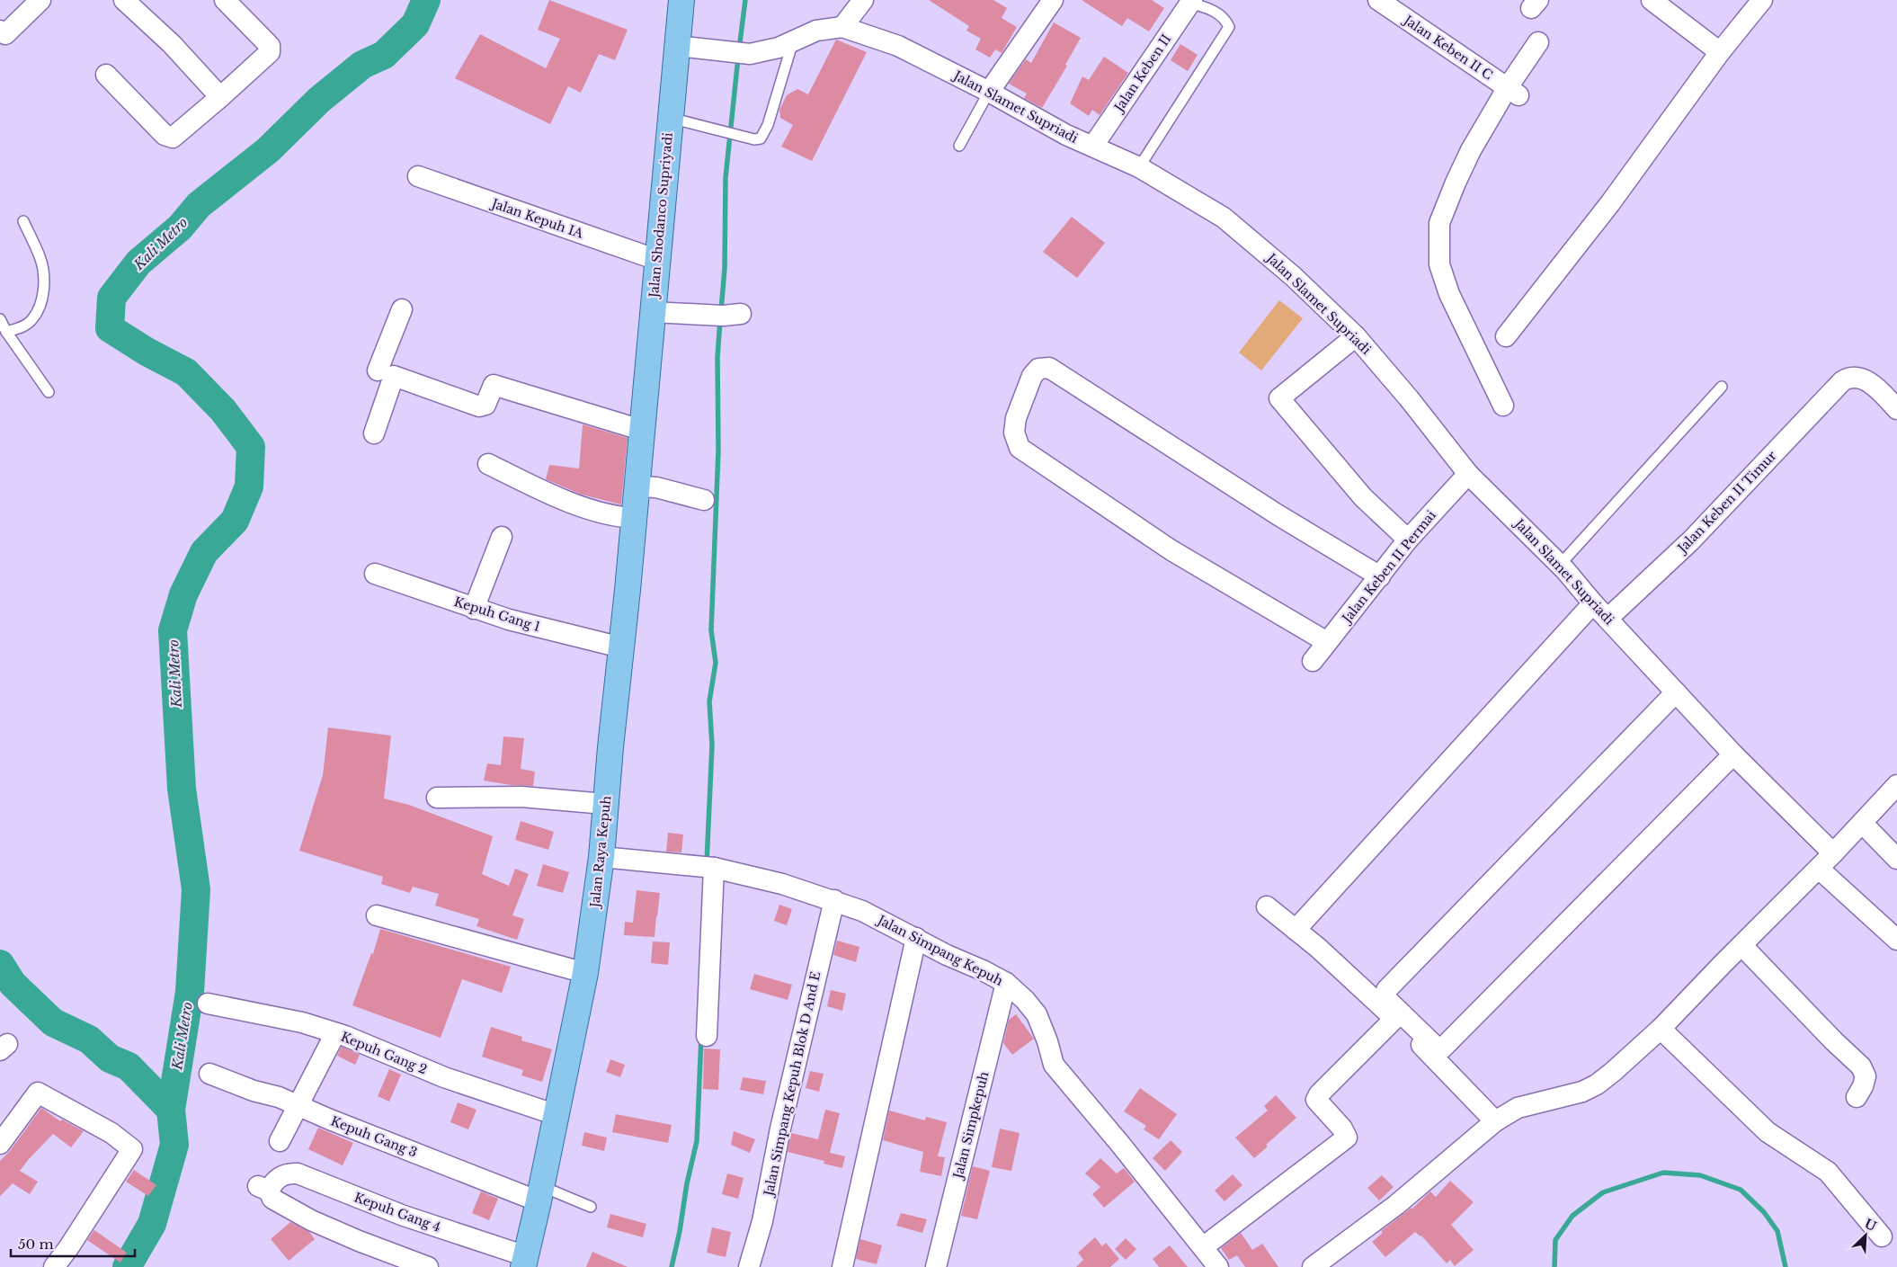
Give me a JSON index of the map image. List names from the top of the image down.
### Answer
{
  "streets": {
    "main road": ["Jalan Shodanco Supriyadi", "Jalan Raya Kepuh"],
    "street": [
      "Jalan Keben II C",
      "Jalan Keben II",
      "Jalan Slamet Supriadi",
      "Jalan Kepuh IA",
      "Jalan Keben II Timur",
      "Jalan Keben II Permai",
      "Kepuh Gang 1",
      "Jalan Simpang Kepuh",
      "Kepuh Gang 2",
      "Jalan Simpang Kepuh Blok D And E",
      "Jalan Simpkepuh",
      "Kepuh Gang 3",
      "Kepuh Gang 4"
    ]
  },
  "crossings": [
    ["Jalan Keben II", "Jalan Slamet Supriadi"],
    ["Jalan Slamet Supriadi", "Jalan Shodanco Supriyadi"],
    ["Jalan Slamet Supriadi", "Jalan Keben II Timur"],
    ["Jalan Slamet Supriadi", "Jalan Keben II Permai"],
    ["Jalan Shodanco Supriyadi", "Jalan Kepuh IA"],
    ["Jalan Shodanco Supriyadi", "Jalan Raya Kepuh"],
    ["Kepuh Gang 1", "Jalan Raya Kepuh"],
    ["Jalan Raya Kepuh", "Jalan Simpang Kepuh"],
    ["Jalan Raya Kepuh", "Kepuh Gang 2"],
    ["Jalan Raya Kepuh", "Kepuh Gang 3"],
    ["Jalan Raya Kepuh", "Kepuh Gang 4"],
    ["Jalan Simpang Kepuh", "Jalan Simpang Kepuh Blok D And E"],
    ["Jalan Simpang Kepuh", "Jalan Simpkepuh"]
  ],
  "water": ["Kali Metro"],
  "scale_bar": "50 m",
  "north": "top right"
}
